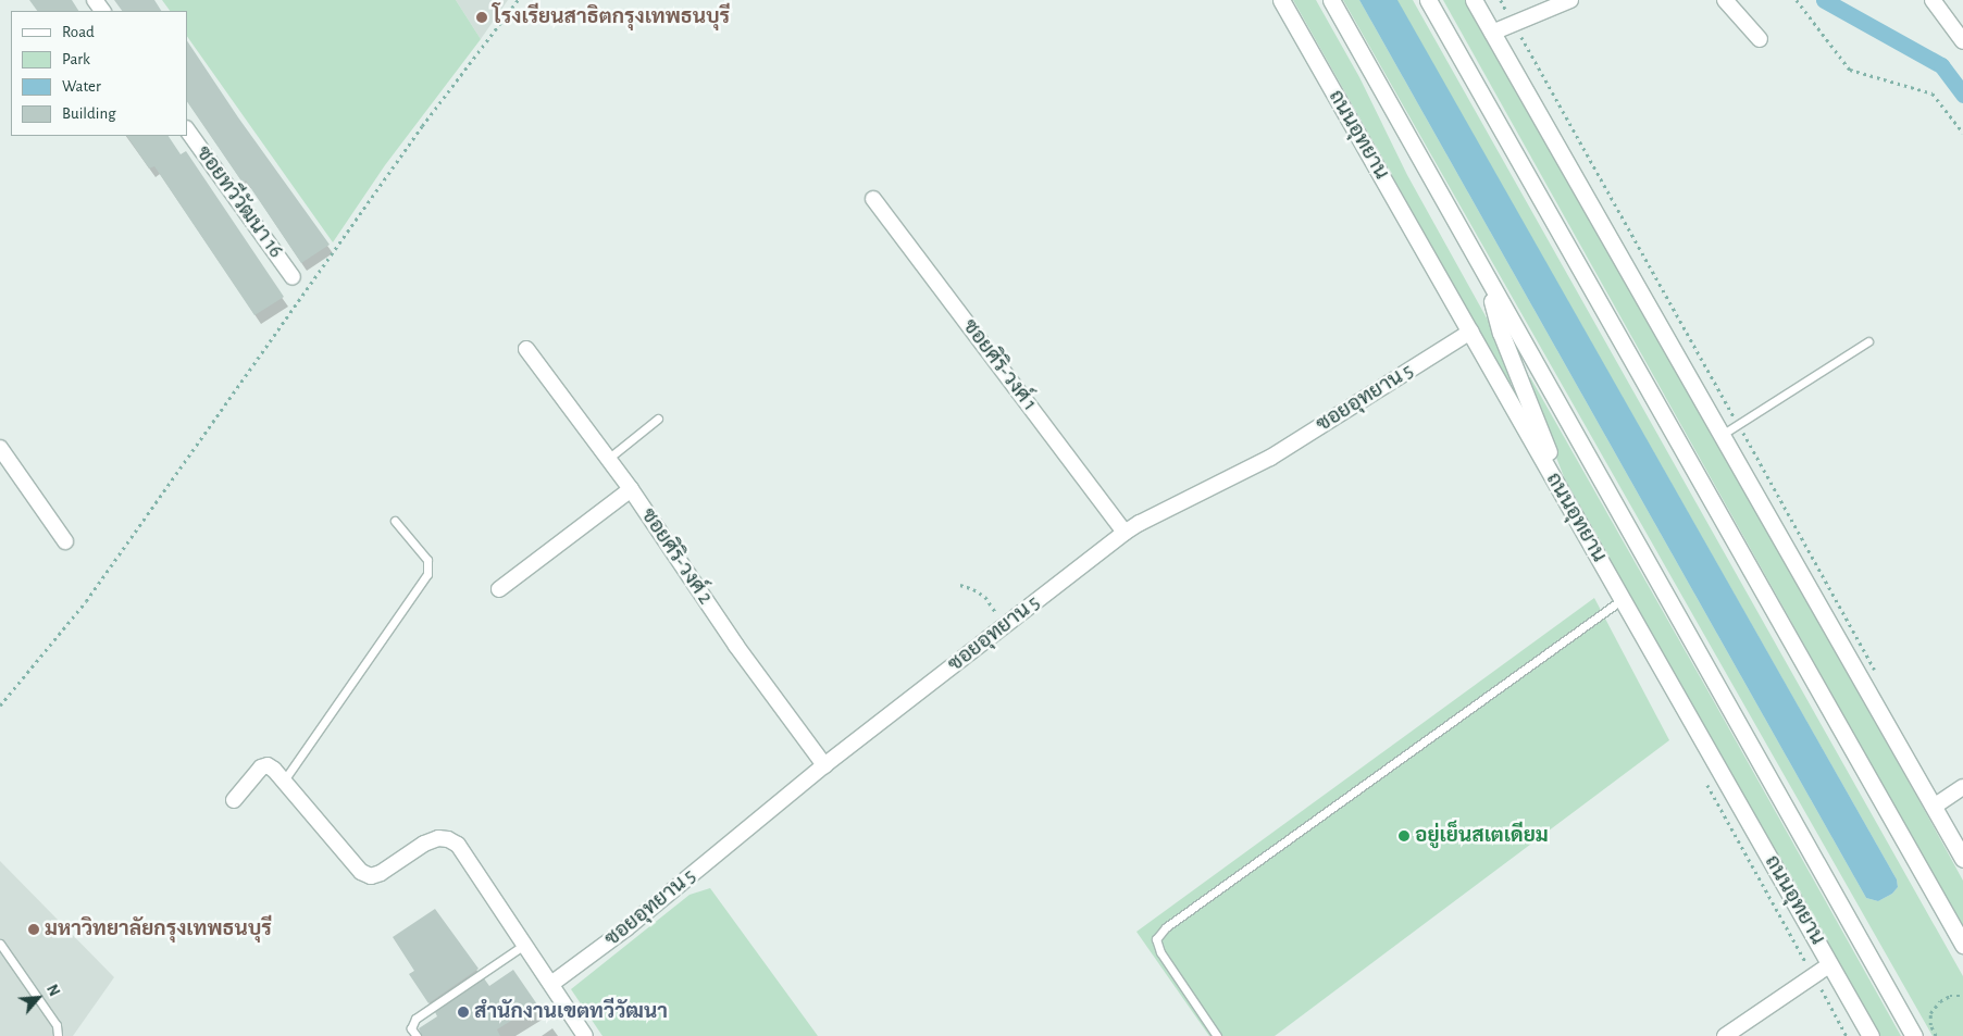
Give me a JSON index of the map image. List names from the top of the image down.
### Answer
{
  "streets": {
    "main road": ["ถนนอุทยาน"],
    "street": [
      "ซอยทวีวัฒนา 16",
      "ซอยศิริ-วงศ์ 1",
      "ซอยอุทยาน 5",
      "ซอยศิริ-วงศ์ 2"
    ]
  },
  "crossings": [
    ["ถนนอุทยาน", "ซอยอุทยาน 5"],
    ["ซอยศิริ-วงศ์ 1", "ซอยอุทยาน 5"],
    ["ซอยอุทยาน 5", "ซอยศิริ-วงศ์ 2"]
  ],
  "places": [
    "โรงเรียนสาธิตกรุงเทพธนบุรี",
    "อยู่เย็นสเตเดียม",
    "มหาวิทยาลัยกรุงเทพธนบุรี",
    "สำนักงานเขตทวีวัฒนา"
  ],
  "legend": [
    "Road",
    "Park",
    "Water",
    "Building"
  ],
  "north": "top right"
}
